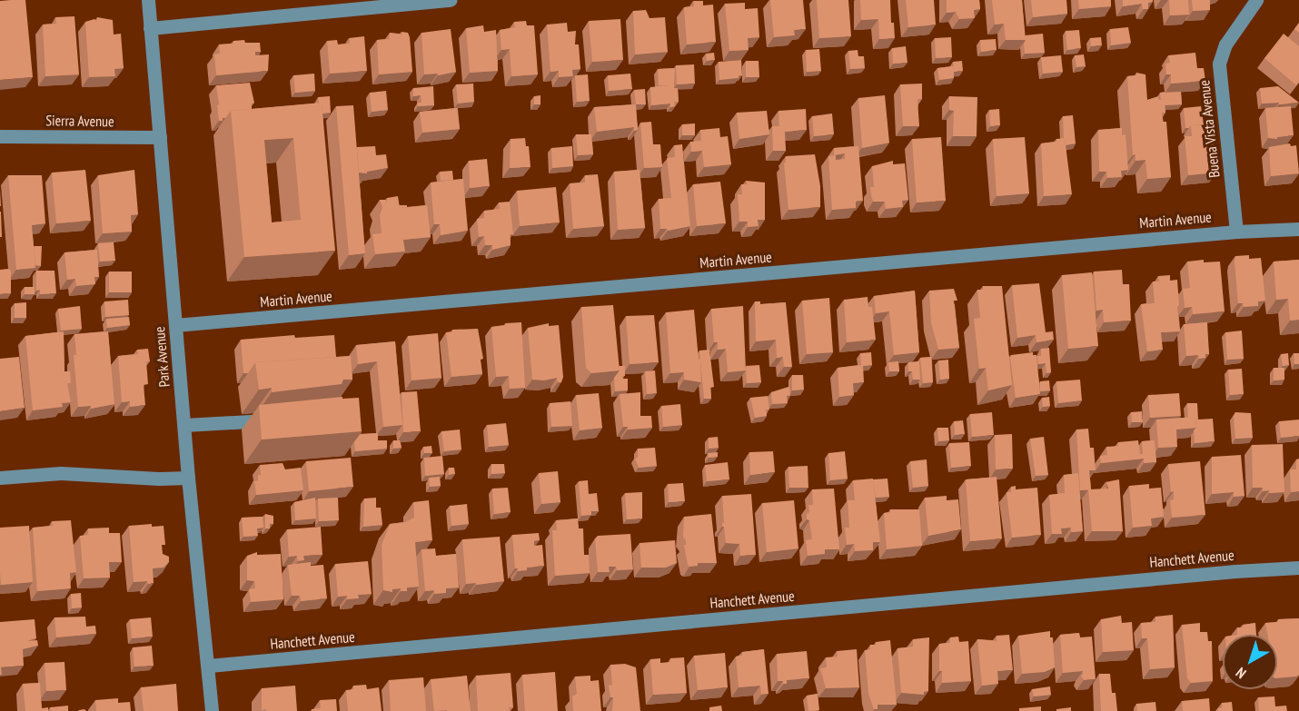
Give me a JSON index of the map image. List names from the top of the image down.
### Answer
{
  "streets": {
    "street": [
      "Sierra Avenue",
      "Buena Vista Avenue",
      "Martin Avenue",
      "Park Avenue",
      "Hanchett Avenue"
    ]
  },
  "crossings": [
    ["Sierra Avenue", "Park Avenue"],
    ["Buena Vista Avenue", "Martin Avenue"],
    ["Martin Avenue", "Park Avenue"],
    ["Park Avenue", "Hanchett Avenue"]
  ],
  "north": "bottom left"
}
